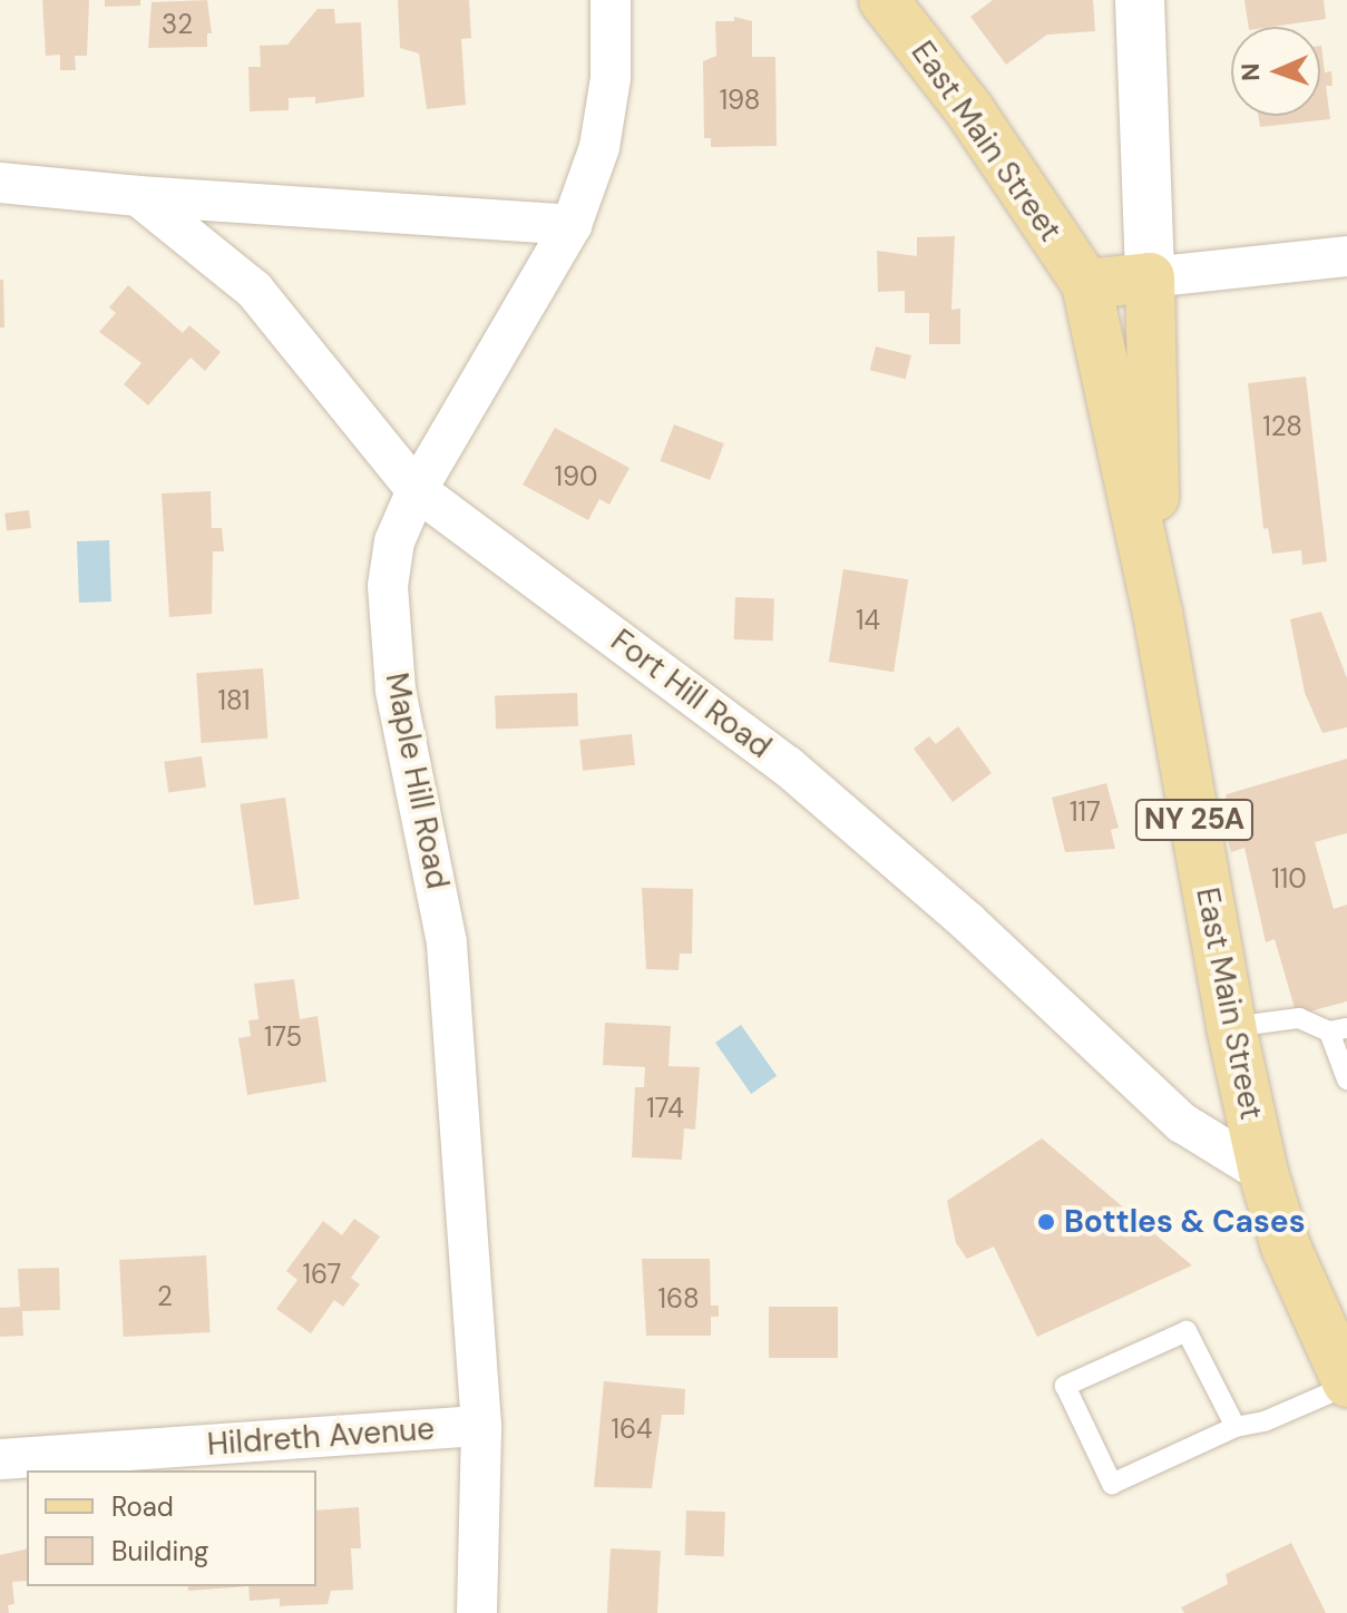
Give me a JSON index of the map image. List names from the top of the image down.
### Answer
{
  "streets": {
    "main road": ["East Main Street", "NY 25A"],
    "street": ["Fort Hill Road", "Maple Hill Road", "Hildreth Avenue"]
  },
  "crossings": [
    ["East Main Street", "Fort Hill Road"],
    ["Fort Hill Road", "Maple Hill Road"],
    ["Maple Hill Road", "Hildreth Avenue"]
  ],
  "places": ["Bottles & Cases"],
  "house_numbers": [
    "32",
    "198",
    "128",
    "190",
    "14",
    "181",
    "117",
    "110",
    "175",
    "174",
    "167",
    "2",
    "168",
    "164"
  ],
  "legend": ["Road", "Building"],
  "north": "left"
}
